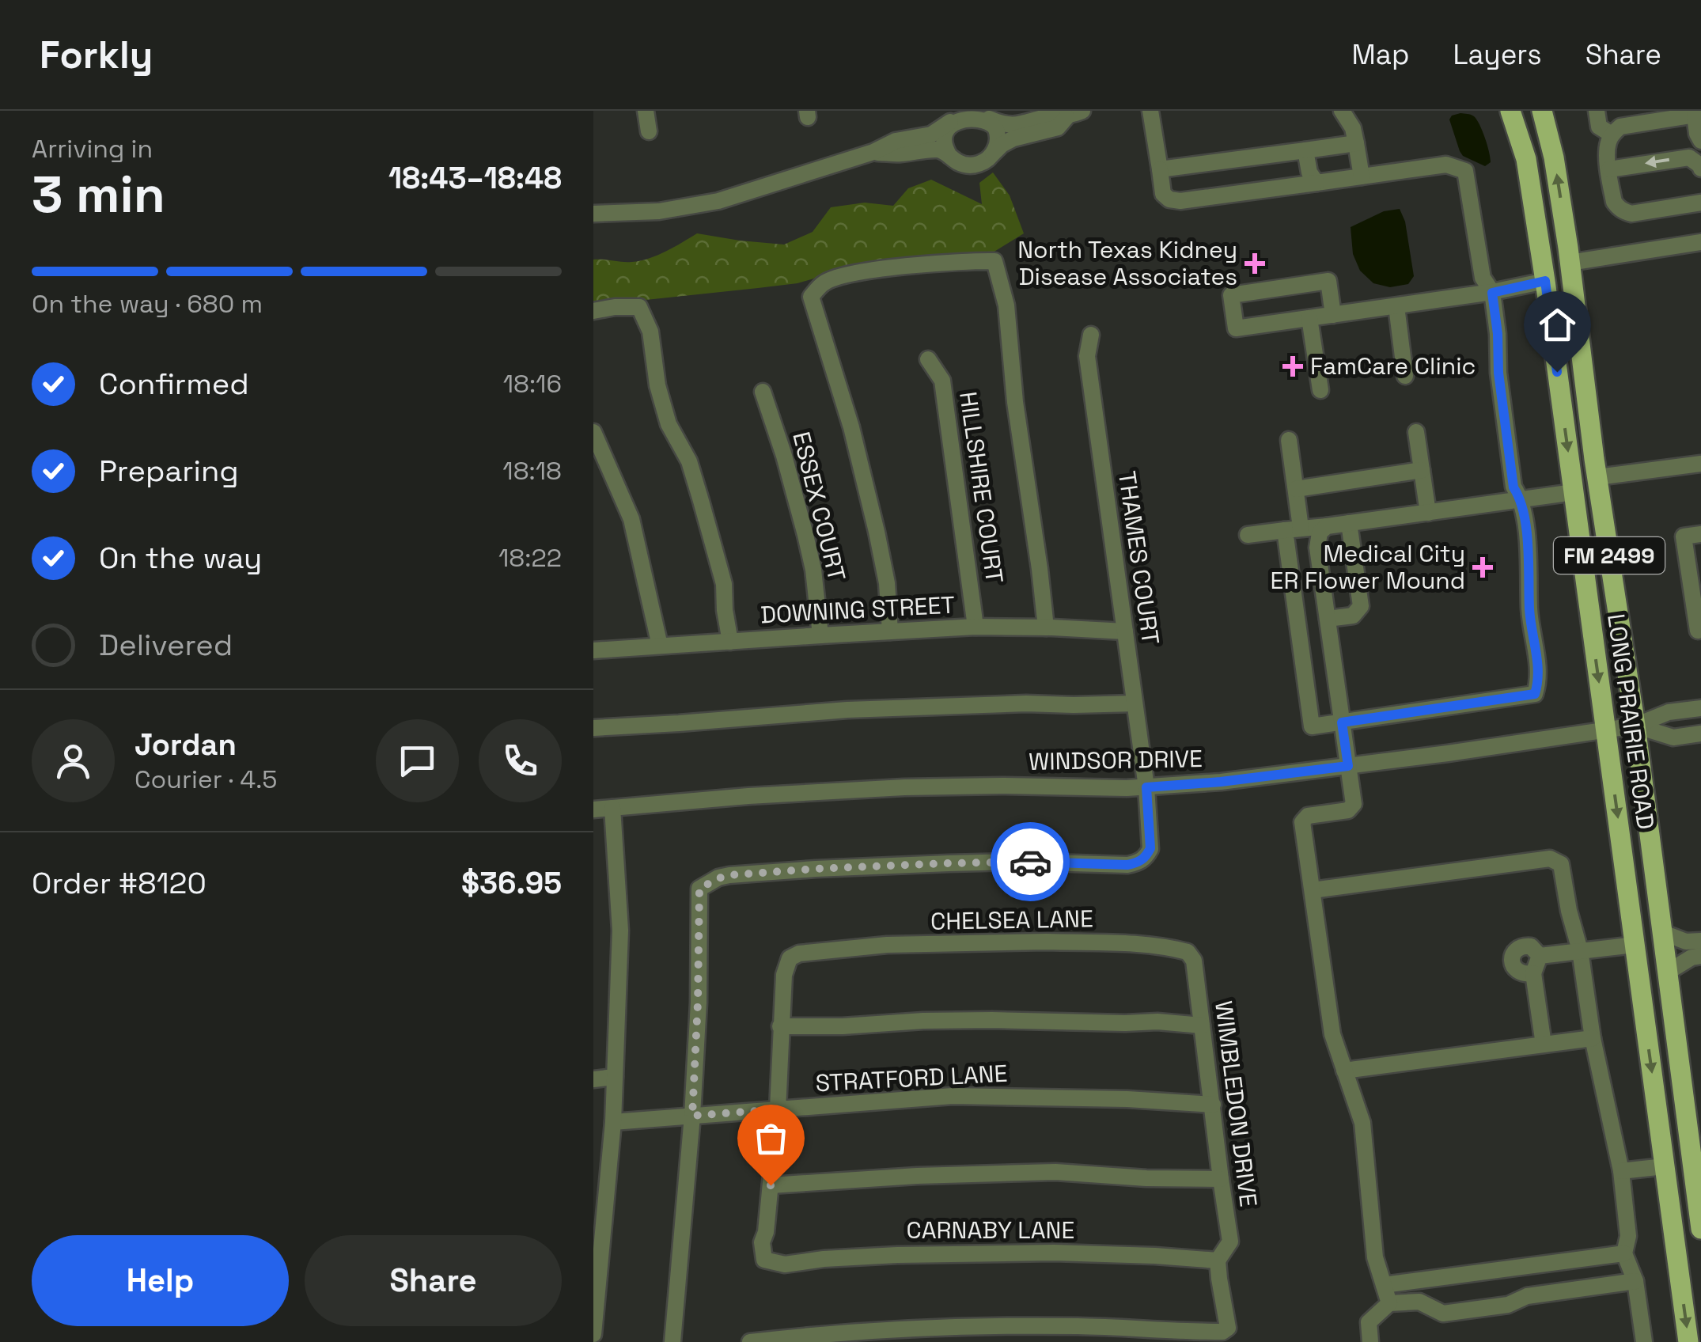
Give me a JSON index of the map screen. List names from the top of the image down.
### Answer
{
  "streets": {
    "main road": ["FM 2499", "LONG PRAIRIE ROAD"],
    "street": [
      "HILLSHIRE COURT",
      "ESSEX COURT",
      "THAMES COURT",
      "DOWNING STREET",
      "WINDSOR DRIVE",
      "CHELSEA LANE",
      "STRATFORD LANE",
      "WIMBLEDON DRIVE",
      "CARNABY LANE"
    ]
  },
  "crossings": [
    ["HILLSHIRE COURT", "DOWNING STREET"],
    ["ESSEX COURT", "DOWNING STREET"],
    ["THAMES COURT", "DOWNING STREET"],
    ["THAMES COURT", "WINDSOR DRIVE"],
    ["THAMES COURT", "STRATFORD LANE"],
    ["LONG PRAIRIE ROAD", "WINDSOR DRIVE"],
    ["CHELSEA LANE", "WIMBLEDON DRIVE"],
    ["STRATFORD LANE", "WIMBLEDON DRIVE"],
    ["WIMBLEDON DRIVE", "CARNABY LANE"]
  ],
  "places": {
    "health": ["North Texas Kidney Disease Associates", "FamCare Clinic", "Medical City ER Flower Mound"]
  },
  "page": {
    "header": "Forkly",
    "nav": ["Map", "Layers", "Share"],
    "heading": ["3 min", "Arriving in", "18:43–18:48"],
    "panel": [
      "Jordan",
      "Courier · 4.5",
      "Order #8120",
      "$36.95"
    ],
    "bar": "On the way · 680 m",
    "list": [
      ["Confirmed", "18:16"],
      ["Preparing", "18:18"],
      ["On the way", "18:22"],
      "Delivered"
    ],
    "buttons": ["Help", "Share"]
  }
}
